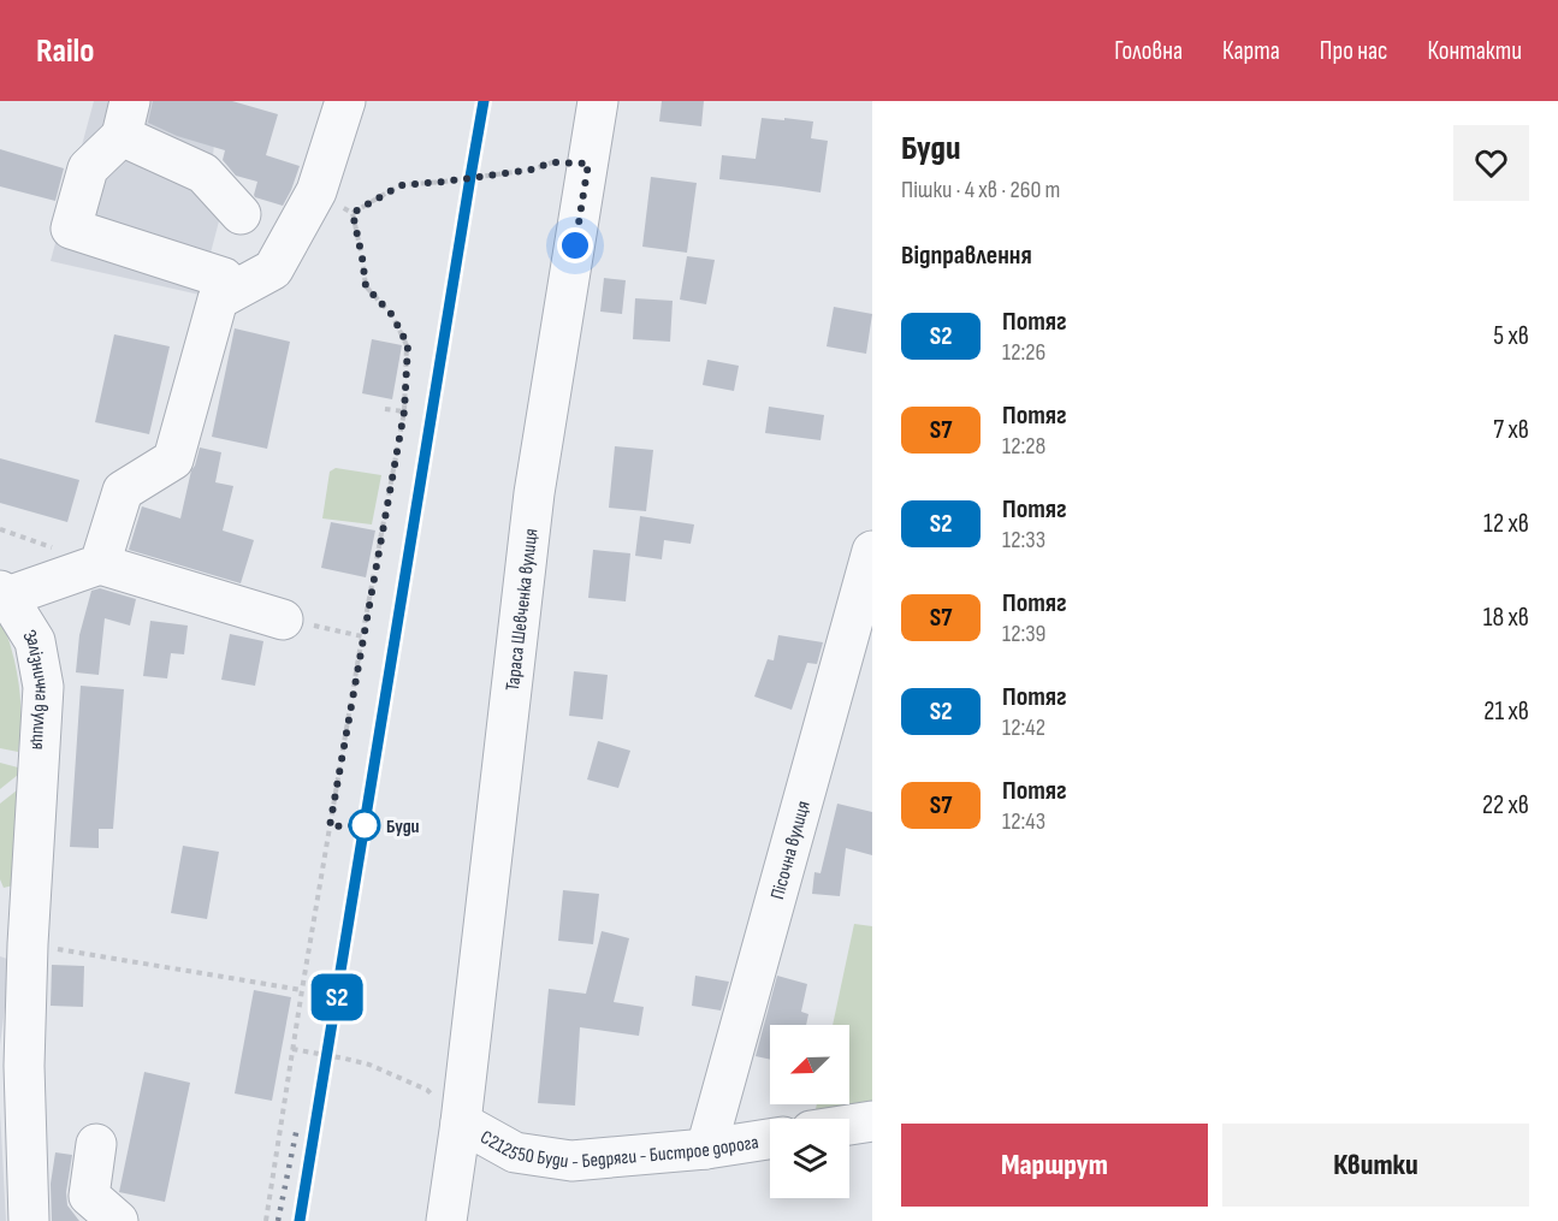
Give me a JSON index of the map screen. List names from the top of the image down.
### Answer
{
  "streets": {
    "street": [
      "Тараса Шевченка вулиця",
      "Залізнична вулиця",
      "Пісочна вулиця",
      "С212550 Буди - Бедряги - Бистрое дорога"
    ]
  },
  "crossings": [
    ["Тараса Шевченка вулиця", "С212550 Буди - Бедряги - Бистрое дорога"],
    ["Пісочна вулиця", "С212550 Буди - Бедряги - Бистрое дорога"]
  ],
  "places": ["Буди"],
  "north": "bottom left",
  "page": {
    "header": "Railo",
    "nav": [
      "Головна",
      "Карта",
      "Про нас",
      "Контакти"
    ],
    "on_map": "S2",
    "heading": [
      ["Буди", "Пішки · 4 хв · 260 m"],
      "Відправлення"
    ],
    "list": [
      {
        "mark": "S2",
        "name": "Потяг",
        "note": "12:26",
        "value": "5 хв"
      },
      {
        "mark": "S7",
        "name": "Потяг",
        "note": "12:28",
        "value": "7 хв"
      },
      {
        "mark": "S2",
        "name": "Потяг",
        "note": "12:33",
        "value": "12 хв"
      },
      {
        "mark": "S7",
        "name": "Потяг",
        "note": "12:39",
        "value": "18 хв"
      },
      {
        "mark": "S2",
        "name": "Потяг",
        "note": "12:42",
        "value": "21 хв"
      },
      {
        "mark": "S7",
        "name": "Потяг",
        "note": "12:43",
        "value": "22 хв"
      }
    ],
    "buttons": ["Маршрут", "Квитки"]
  }
}
